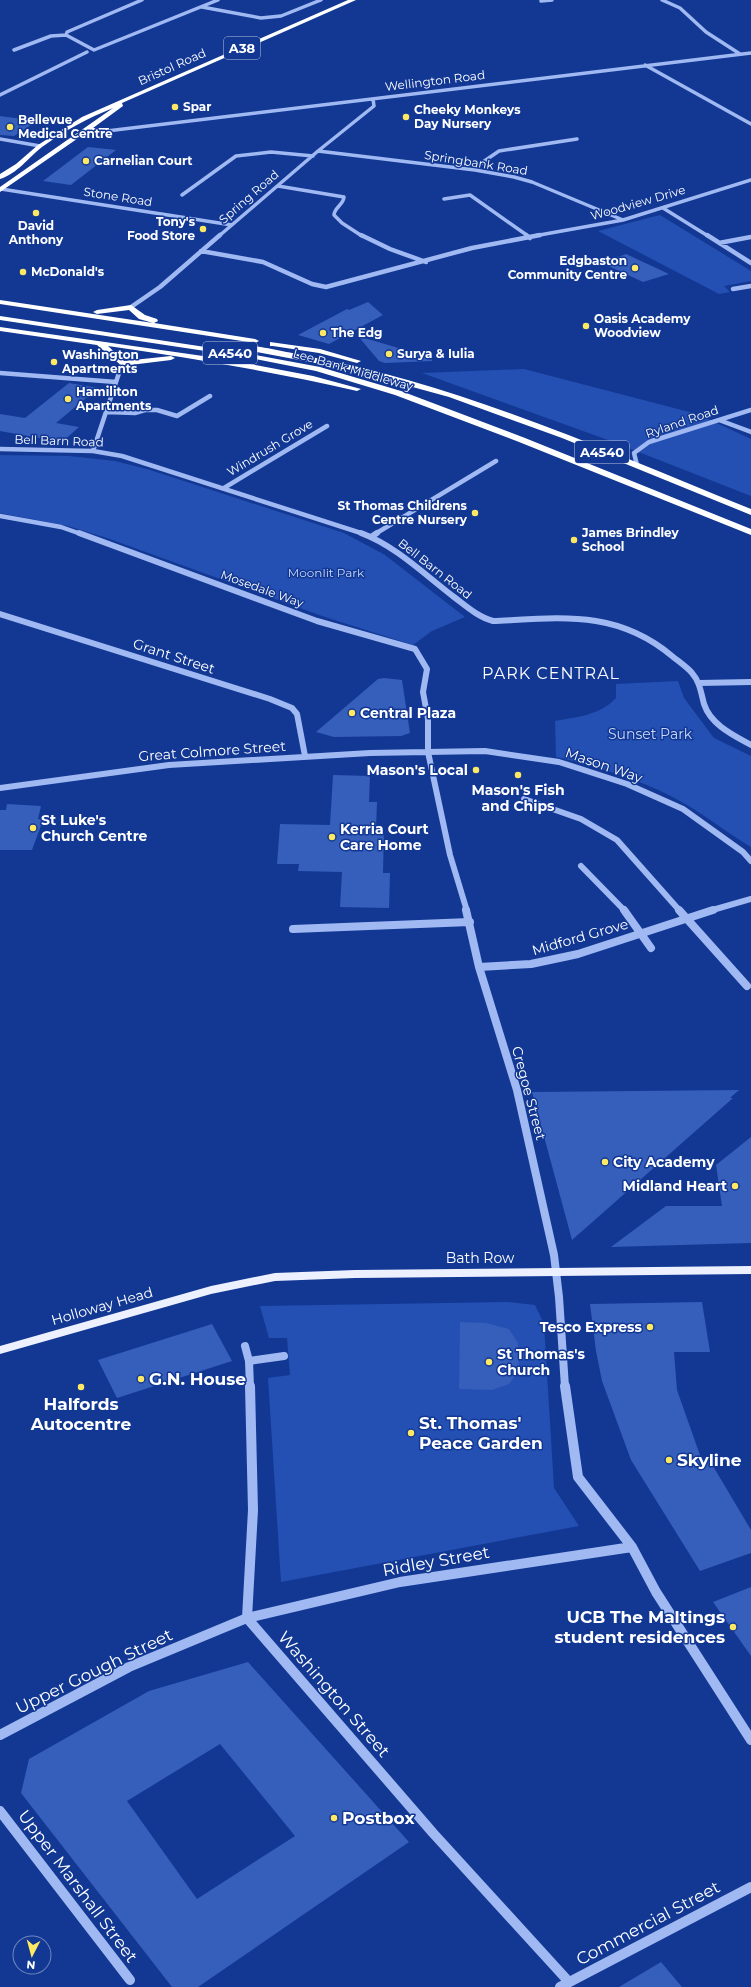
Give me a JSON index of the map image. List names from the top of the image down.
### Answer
{
  "streets": {
    "highway": [
      "A38",
      "Bristol Road",
      "A4540",
      "Lee Bank Middleway"
    ],
    "main road": ["Bath Row", "Holloway Head"],
    "street": [
      "Wellington Road",
      "Springbank Road",
      "Stone Road",
      "Spring Road",
      "Woodview Drive",
      "Ryland Road",
      "Bell Barn Road",
      "Windrush Grove",
      "Mosedale Way",
      "Grant Street",
      "Great Colmore Street",
      "Mason Way",
      "Midford Grove",
      "Cregoe Street",
      "Ridley Street",
      "Upper Gough Street",
      "Washington Street",
      "Upper Marshall Street",
      "Commercial Street"
    ]
  },
  "crossings": [
    ["Bristol Road", "Wellington Road"],
    ["Bristol Road", "Stone Road"],
    ["Wellington Road", "Spring Road"],
    ["Springbank Road", "Spring Road"],
    ["Springbank Road", "Woodview Drive"],
    ["Stone Road", "Spring Road"],
    ["Spring Road", "Woodview Drive"],
    ["Lee Bank Middleway", "Ryland Road"],
    ["Bell Barn Road", "Windrush Grove"],
    ["Mosedale Way", "Great Colmore Street"],
    ["Mosedale Way", "Mason Way"],
    ["Mosedale Way", "Cregoe Street"],
    ["Grant Street", "Great Colmore Street"],
    ["Great Colmore Street", "Mason Way"],
    ["Great Colmore Street", "Cregoe Street"],
    ["Mason Way", "Cregoe Street"],
    ["Midford Grove", "Cregoe Street"],
    ["Cregoe Street", "Bath Row"],
    ["Cregoe Street", "Ridley Street"],
    ["Bath Row", "Holloway Head"],
    ["Ridley Street", "Upper Gough Street"],
    ["Ridley Street", "Washington Street"],
    ["Upper Gough Street", "Washington Street"],
    ["Washington Street", "Commercial Street"]
  ],
  "districts": ["PARK CENTRAL"],
  "parks": ["Moonlit Park", "Sunset Park"],
  "places": [
    "Spar",
    "Cheeky Monkeys Day Nursery",
    "Bellevue Medical Centre",
    "Carnelian Court",
    "David Anthony",
    "Tony's Food Store",
    "Edgbaston Community Centre",
    "McDonald's",
    "Oasis Academy Woodview",
    "The Edg",
    "Surya & Iulia",
    "Washington Apartments",
    "Hamiliton Apartments",
    "St Thomas Childrens Centre Nursery",
    "James Brindley School",
    "Central Plaza",
    "Mason's Local",
    "Mason's Fish and Chips",
    "St Luke's Church Centre",
    "Kerria Court Care Home",
    "City Academy",
    "Midland Heart",
    "Tesco Express",
    "St Thomas's Church",
    "G.N. House",
    "Halfords Autocentre",
    "St. Thomas' Peace Garden",
    "Skyline",
    "UCB The Maltings student residences",
    "Postbox"
  ],
  "north": "bottom"
}
